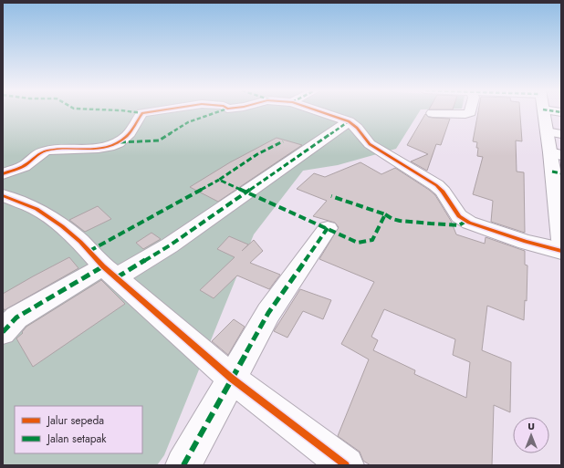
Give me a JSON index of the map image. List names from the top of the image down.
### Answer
{
  "legend": ["Jalur sepeda", "Jalan setapak"],
  "north": "top"
}
